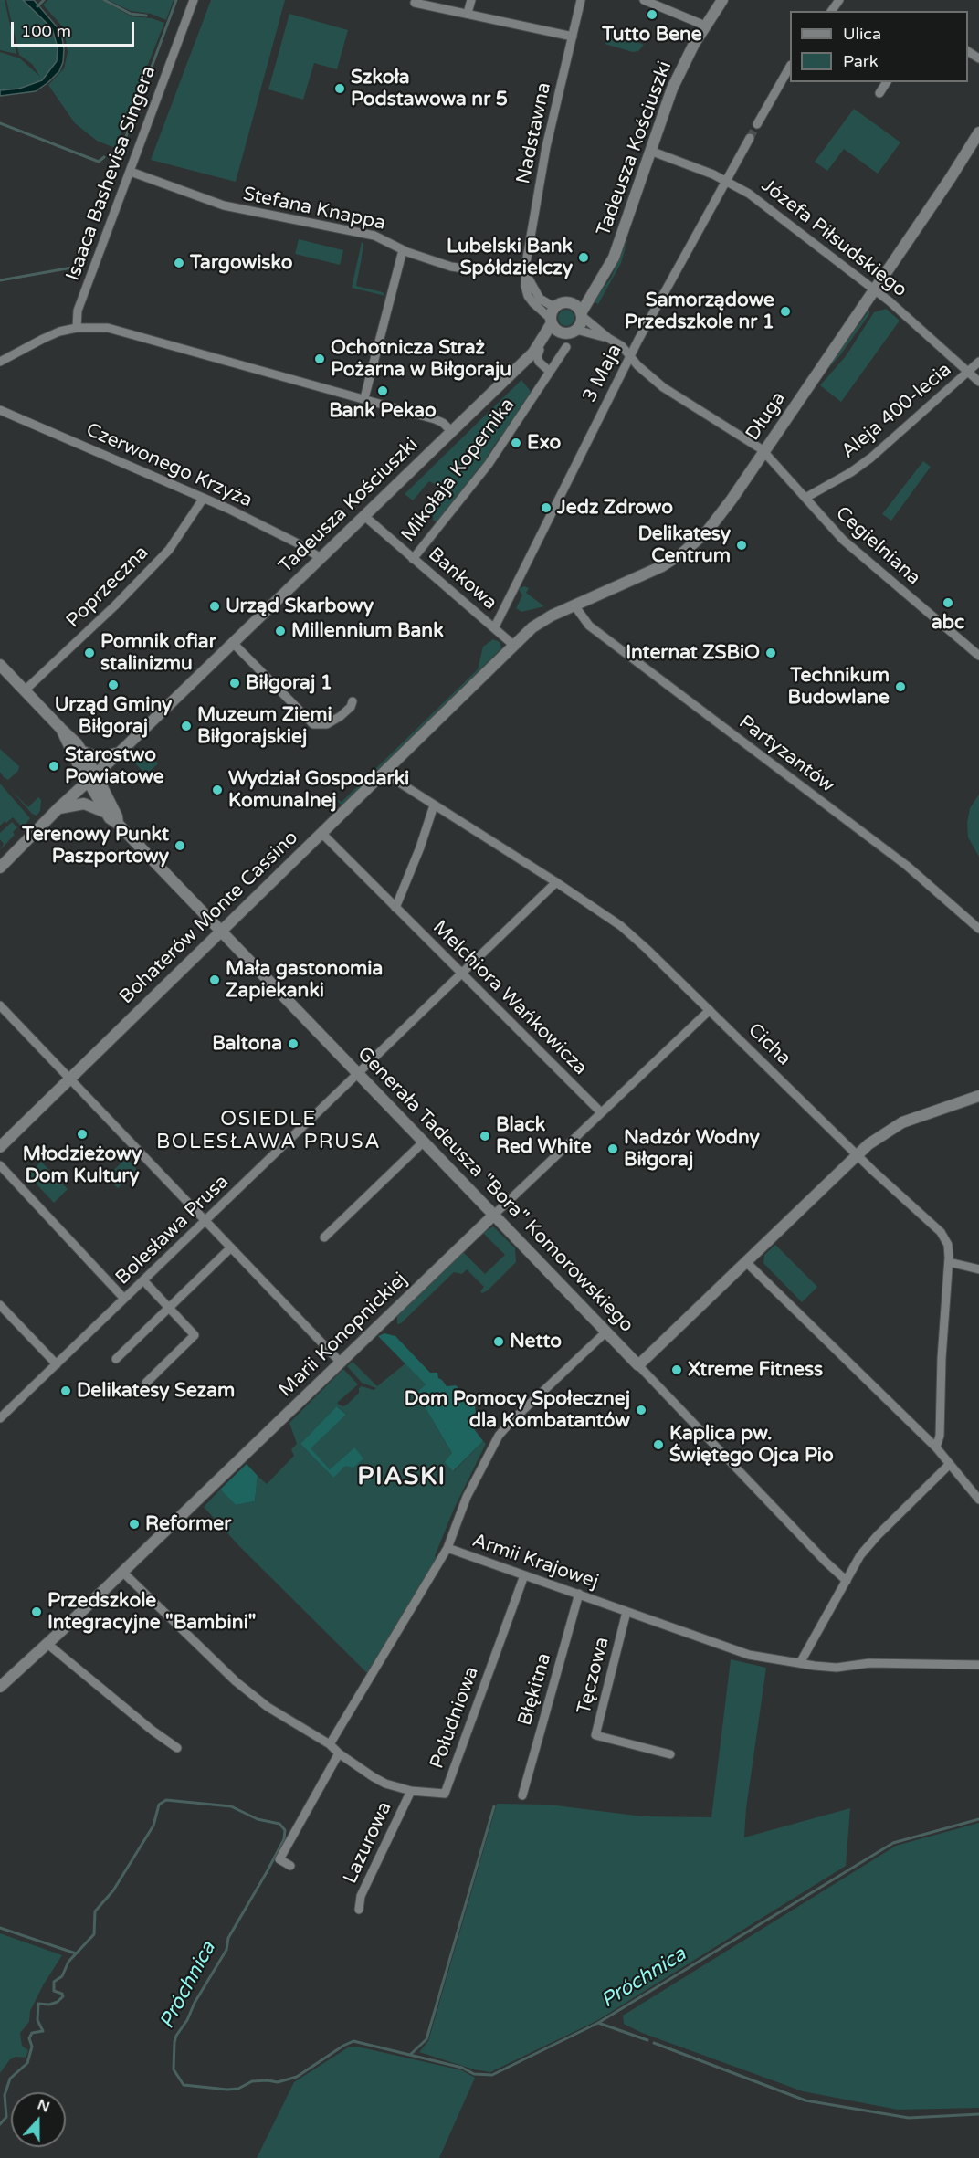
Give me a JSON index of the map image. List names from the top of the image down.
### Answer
{
  "streets": {
    "street": [
      "Nadstawna",
      "Tadeusza Kościuszki",
      "Isaaca Bashevisa Singera",
      "Stefana Knappa",
      "Józefa Piłsudskiego",
      "3 Maja",
      "Aleja 400-lecia",
      "Długa",
      "Czerwonego Krzyża",
      "Mikołaja Kopernika",
      "Cegielniana",
      "Bankowa",
      "Poprzeczna",
      "Partyzantów",
      "Bohaterów Monte Cassino",
      "Melchiora Wańkowicza",
      "Cicha",
      "Generała Tadeusza \"Bora\" Komorowskiego",
      "Bolesława Prusa",
      "Marii Konopnickiej",
      "Armii Krajowej",
      "Tęczowa",
      "Błękitna",
      "Południowa",
      "Lazurowa"
    ]
  },
  "crossings": [
    ["Nadstawna", "Tadeusza Kościuszki"],
    ["Nadstawna", "Stefana Knappa"],
    ["Nadstawna", "Cegielniana"],
    ["Tadeusza Kościuszki", "Józefa Piłsudskiego"],
    ["Tadeusza Kościuszki", "Czerwonego Krzyża"],
    ["Tadeusza Kościuszki", "Cegielniana"],
    ["Tadeusza Kościuszki", "Bankowa"],
    ["Tadeusza Kościuszki", "Generała Tadeusza \"Bora\" Komorowskiego"],
    ["Isaaca Bashevisa Singera", "Stefana Knappa"],
    ["Józefa Piłsudskiego", "3 Maja"],
    ["Józefa Piłsudskiego", "Aleja 400-lecia"],
    ["Józefa Piłsudskiego", "Długa"],
    ["3 Maja", "Cegielniana"],
    ["3 Maja", "Bankowa"],
    ["Aleja 400-lecia", "Cegielniana"],
    ["Długa", "Cegielniana"],
    ["Długa", "Bankowa"],
    ["Długa", "Partyzantów"],
    ["Długa", "Bohaterów Monte Cassino"],
    ["Czerwonego Krzyża", "Poprzeczna"],
    ["Mikołaja Kopernika", "Bankowa"],
    ["Bankowa", "Bohaterów Monte Cassino"],
    ["Bohaterów Monte Cassino", "Melchiora Wańkowicza"],
    ["Bohaterów Monte Cassino", "Cicha"],
    ["Bohaterów Monte Cassino", "Generała Tadeusza \"Bora\" Komorowskiego"],
    ["Melchiora Wańkowicza", "Bolesława Prusa"],
    ["Melchiora Wańkowicza", "Marii Konopnickiej"],
    ["Cicha", "Bolesława Prusa"],
    ["Cicha", "Marii Konopnickiej"],
    ["Generała Tadeusza \"Bora\" Komorowskiego", "Bolesława Prusa"],
    ["Generała Tadeusza \"Bora\" Komorowskiego", "Marii Konopnickiej"],
    ["Armii Krajowej", "Tęczowa"],
    ["Armii Krajowej", "Błękitna"],
    ["Armii Krajowej", "Południowa"],
    ["Południowa", "Lazurowa"]
  ],
  "districts": ["OSIEDLE BOLESŁAWA PRUSA", "PIASKI"],
  "water": ["Próchnica"],
  "places": [
    "Tutto Bene",
    "Szkoła Podstawowa nr 5",
    "Lubelski Bank Spółdzielczy",
    "Targowisko",
    "Samorządowe Przedszkole nr 1",
    "Ochotnicza Straż Pożarna w Biłgoraju",
    "Bank Pekao",
    "Exo",
    "Jedz Zdrowo",
    "Delikatesy Centrum",
    "abc",
    "Urząd Skarbowy",
    "Millennium Bank",
    "Pomnik ofiar stalinizmu",
    "Internat ZSBiO",
    "Biłgoraj 1",
    "Urząd Gminy Biłgoraj",
    "Technikum Budowlane",
    "Muzeum Ziemi Biłgorajskiej",
    "Starostwo Powiatowe",
    "Wydział Gospodarki Komunalnej",
    "Terenowy Punkt Paszportowy",
    "Mała gastonomia Zapiekanki",
    "Baltona",
    "Młodzieżowy Dom Kultury",
    "Black Red White",
    "Nadzór Wodny Biłgoraj",
    "Netto",
    "Xtreme Fitness",
    "Delikatesy Sezam",
    "Dom Pomocy Społecznej dla Kombatantów",
    "Kaplica pw. Świętego Ojca Pio",
    "Reformer",
    "Przedszkole Integracyjne \"Bambini\""
  ],
  "legend": ["Ulica", "Park"],
  "scale_bar": "100 m",
  "north": "top"
}
